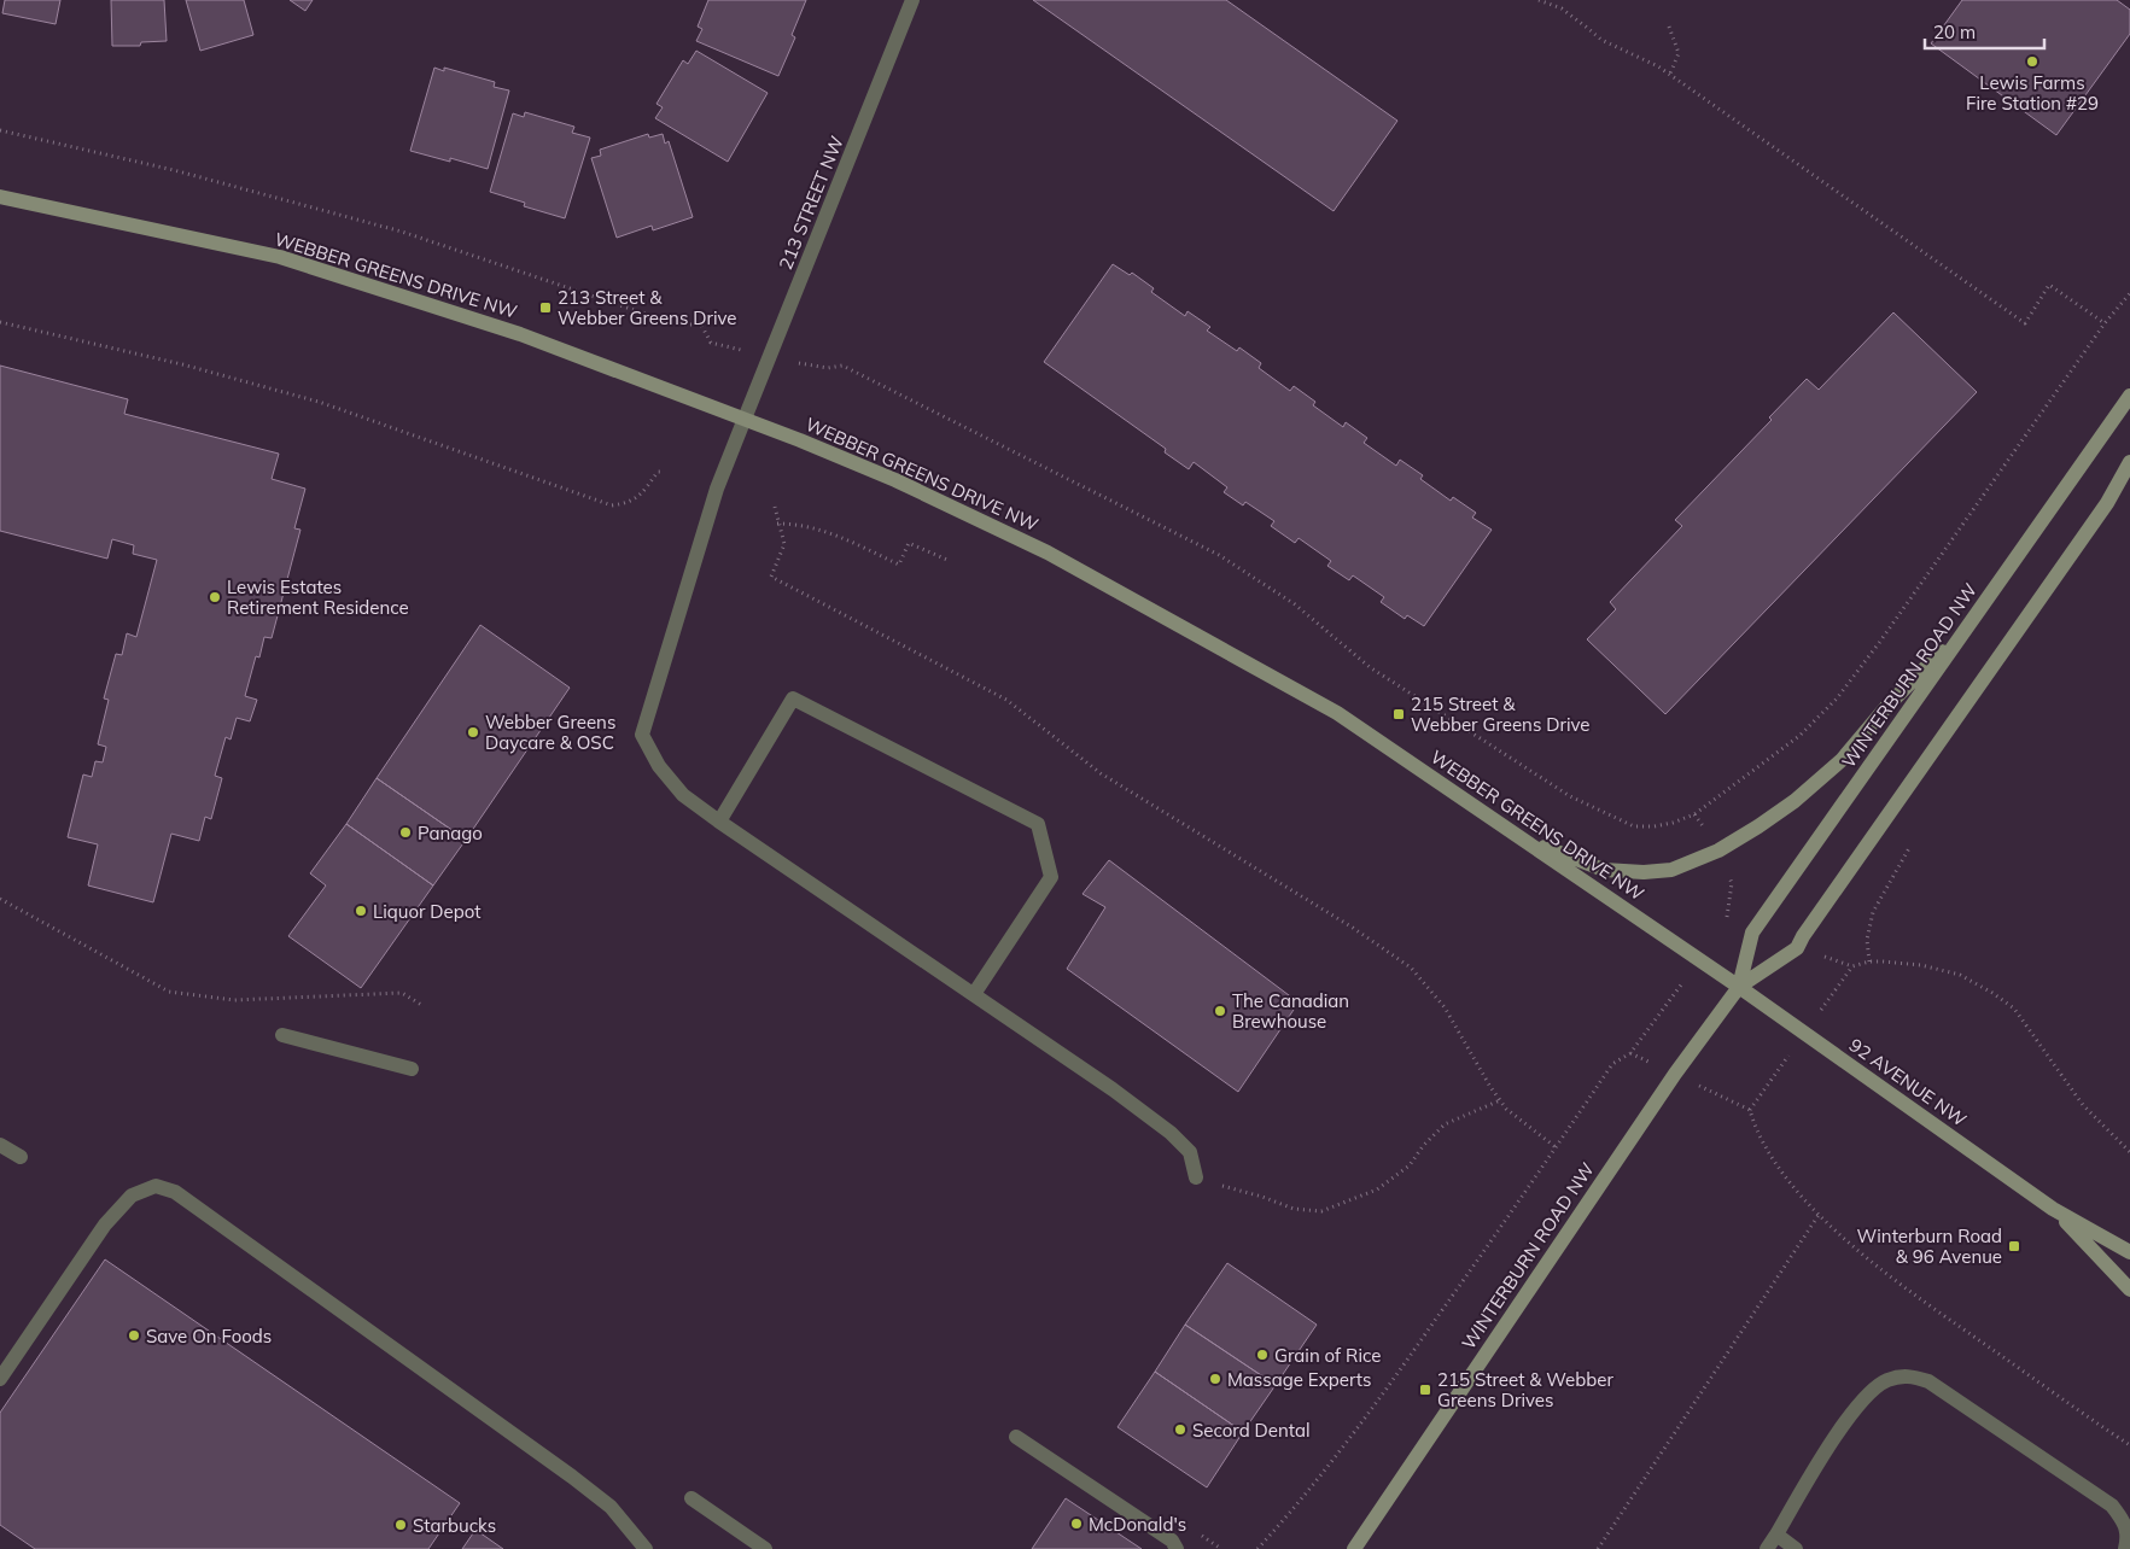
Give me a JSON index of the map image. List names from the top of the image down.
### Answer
{
  "streets": {
    "main road": ["WEBBER GREENS DRIVE NW", "WINTERBURN ROAD NW", "92 AVENUE NW"],
    "street": ["213 STREET NW"]
  },
  "crossings": [
    ["213 STREET NW", "WEBBER GREENS DRIVE NW"],
    ["WEBBER GREENS DRIVE NW", "WINTERBURN ROAD NW"],
    ["WEBBER GREENS DRIVE NW", "92 AVENUE NW"],
    ["WINTERBURN ROAD NW", "92 AVENUE NW"]
  ],
  "places": {
    "other": [
      "Lewis Farms Fire Station #29",
      "Lewis Estates Retirement Residence",
      "Webber Greens Daycare & OSC",
      "Panago",
      "Liquor Depot",
      "The Canadian Brewhouse",
      "Save On Foods",
      "Grain of Rice",
      "Massage Experts",
      "Secord Dental",
      "McDonald's",
      "Starbucks"
    ],
    "transit": [
      "213 Street & Webber Greens Drive",
      "215 Street & Webber Greens Drive",
      "Winterburn Road & 96 Avenue",
      "215 Street & Webber Greens Drives"
    ]
  },
  "scale_bar": "20 m"
}
